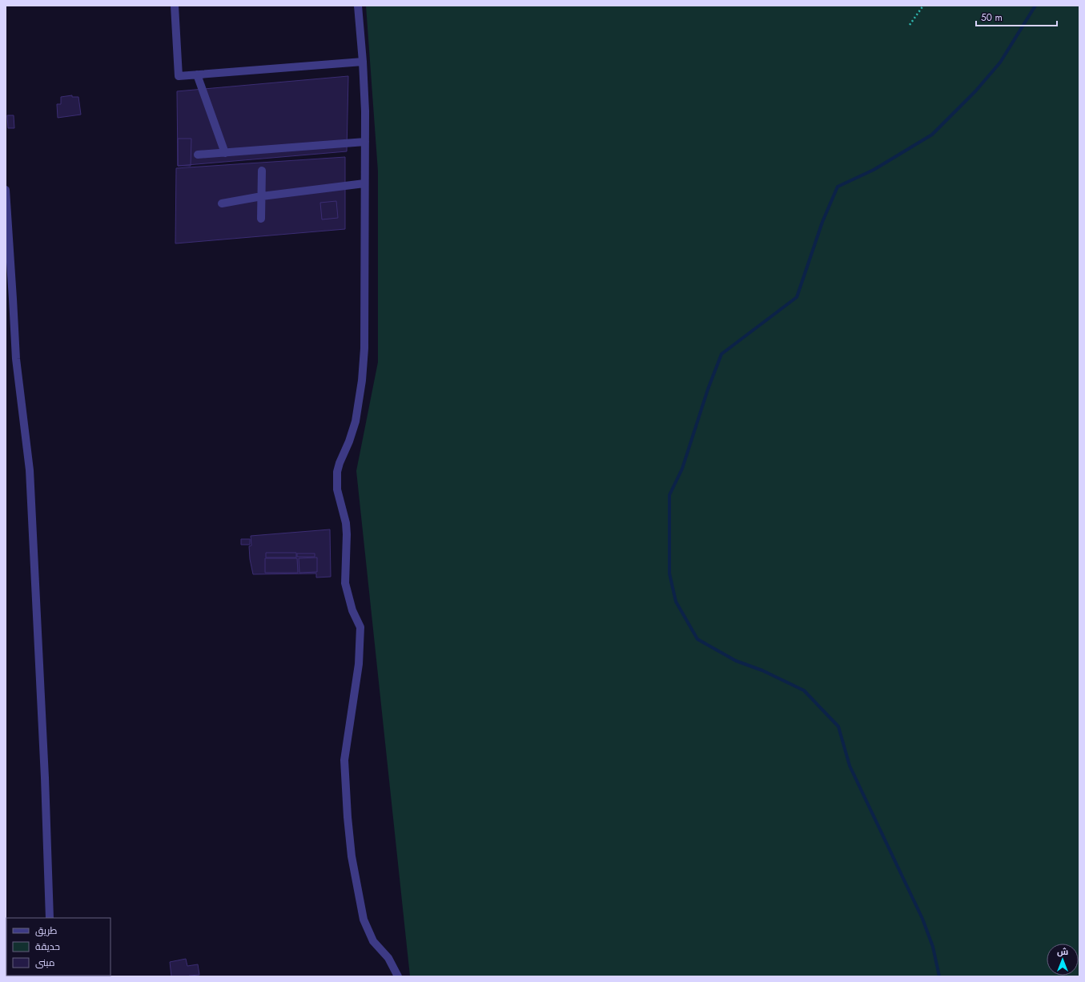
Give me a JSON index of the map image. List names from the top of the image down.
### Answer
{
  "legend": ["طريق", "حديقة", "مبنى"],
  "scale_bar": "50 m",
  "north": "top"
}
